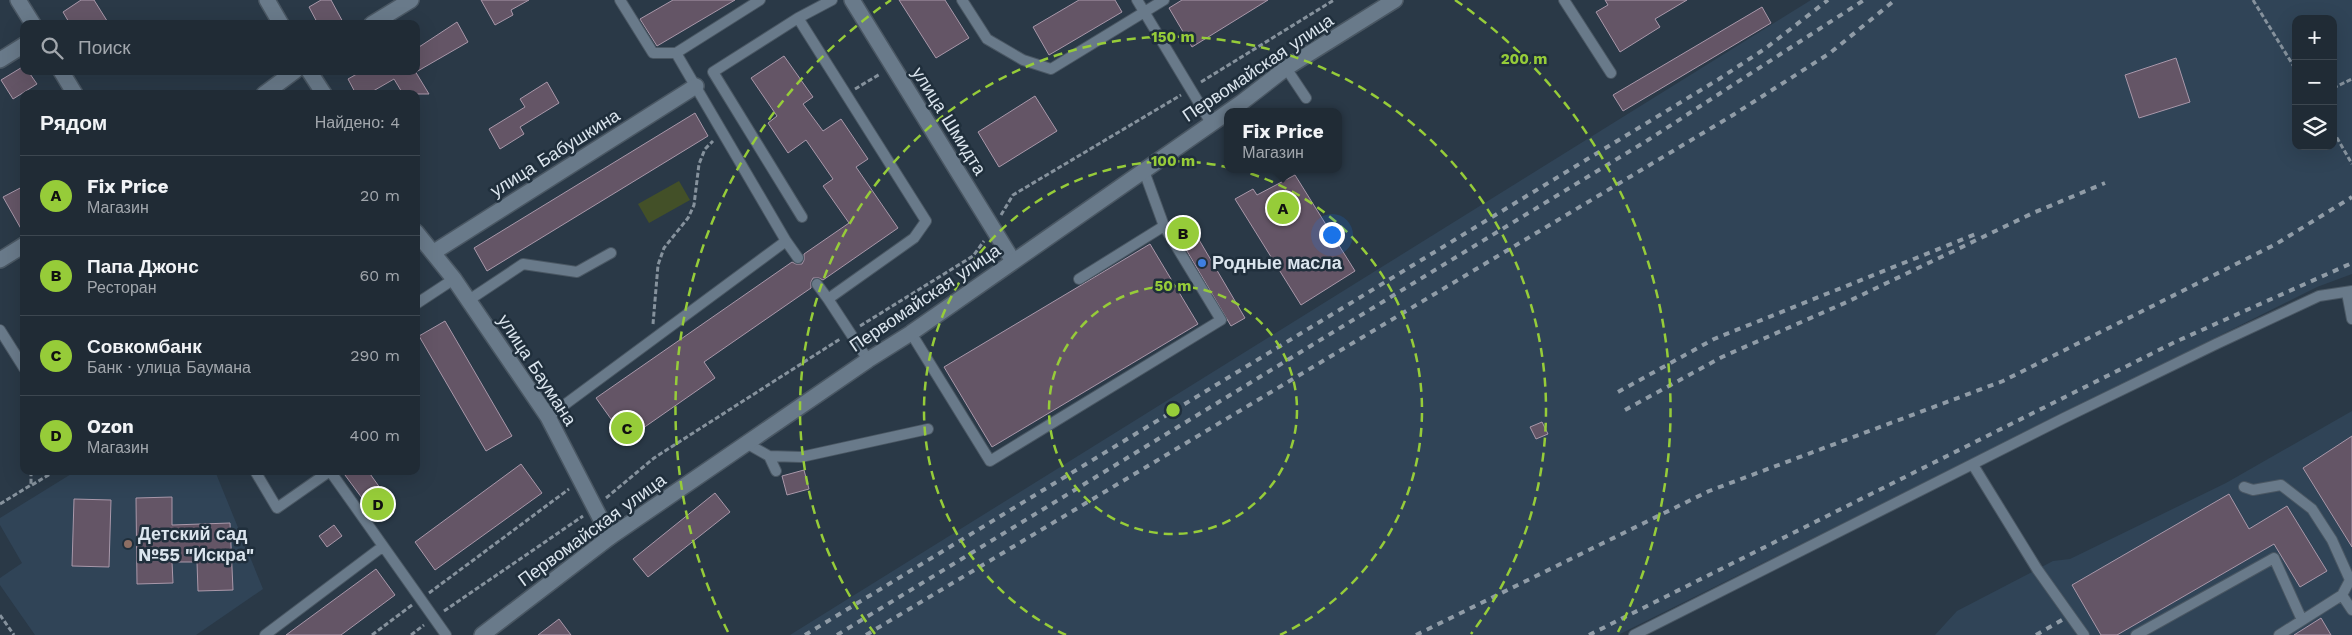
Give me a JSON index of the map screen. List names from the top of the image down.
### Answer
{
  "streets": {
    "street": [
      "Первомайская улица",
      "улица Шмидта",
      "улица Бабушкина",
      "улица Баумана"
    ]
  },
  "crossings": [
    ["Первомайская улица", "улица Шмидта"],
    ["Первомайская улица", "улица Баумана"],
    ["улица Бабушкина", "улица Баумана"]
  ],
  "places": ["Родные масла", "Детский сад №55 \"Искра\""],
  "page": {
    "map_buttons": ["+", "−"],
    "search": "Поиск",
    "heading": ["Рядом", "Найдено: 4"],
    "popup": ["Fix Price", "Магазин"],
    "list": [
      {
        "mark": "A",
        "name": "Fix Price",
        "note": "Магазин",
        "value": "20 m"
      },
      {
        "mark": "B",
        "name": "Папа Джонс",
        "note": "Ресторан",
        "value": "60 m"
      },
      {
        "mark": "C",
        "name": "Совкомбанк",
        "note": "Банк · улица Баумана",
        "value": "290 m"
      },
      {
        "mark": "D",
        "name": "Ozon",
        "note": "Магазин",
        "value": "400 m"
      }
    ],
    "pins": [
      "A",
      "B",
      "C",
      "D"
    ]
  },
  "rings": [
    "150 m",
    "200 m",
    "100 m",
    "50 m"
  ]
}
